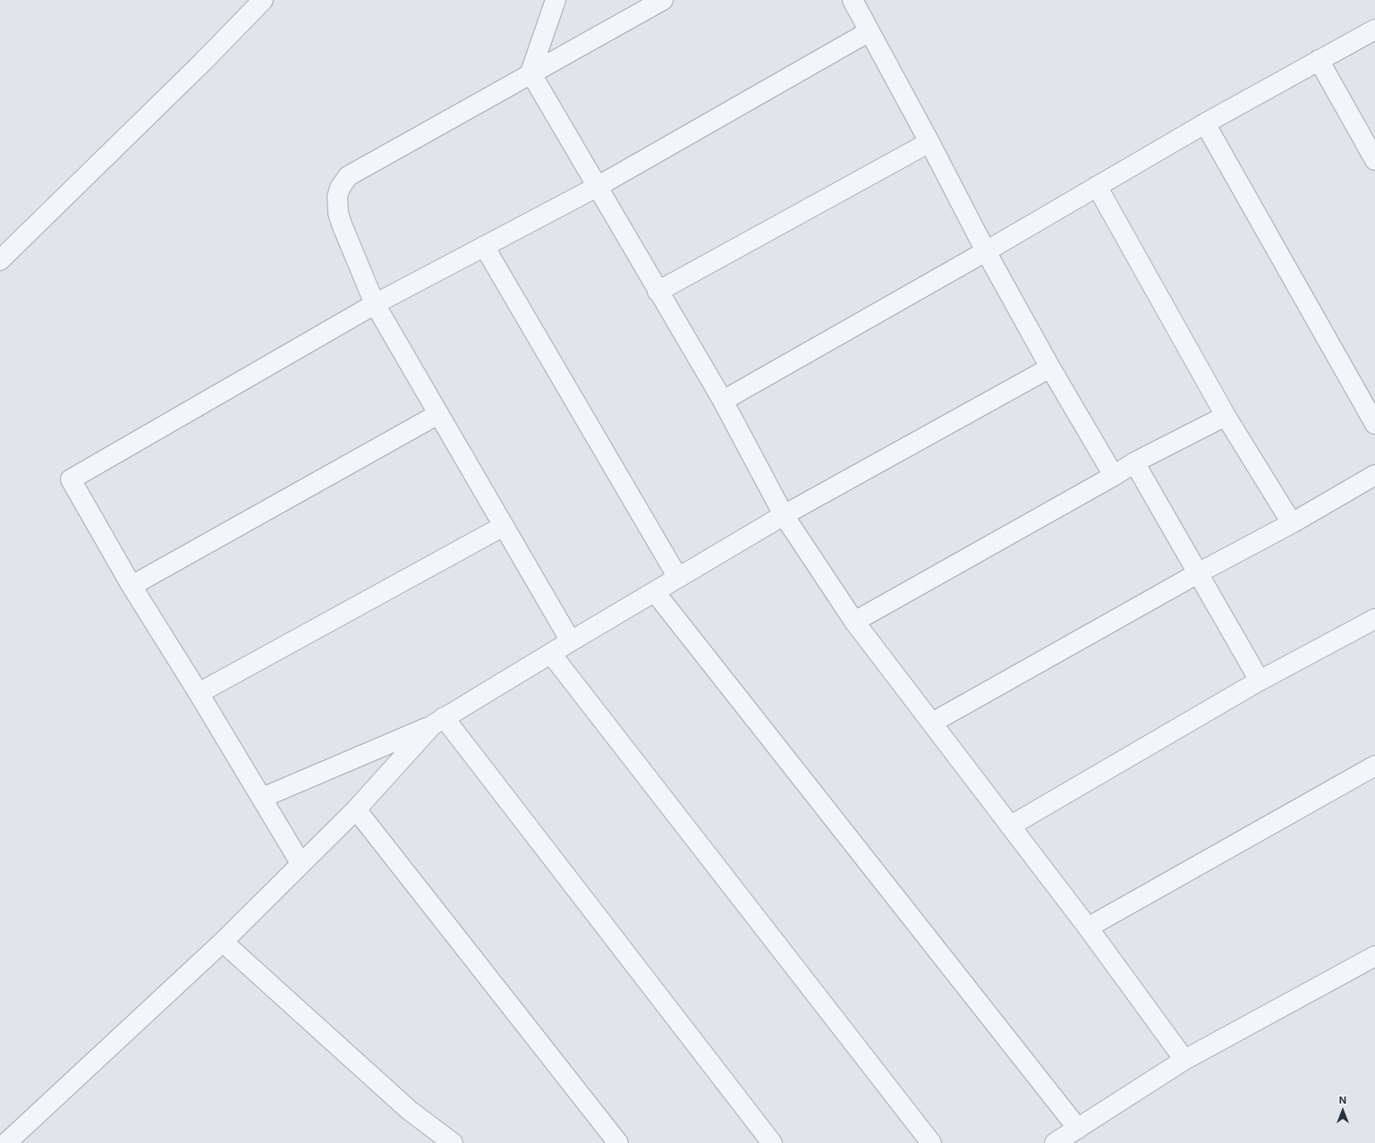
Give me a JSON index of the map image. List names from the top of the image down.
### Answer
{
  "north": "top"
}
